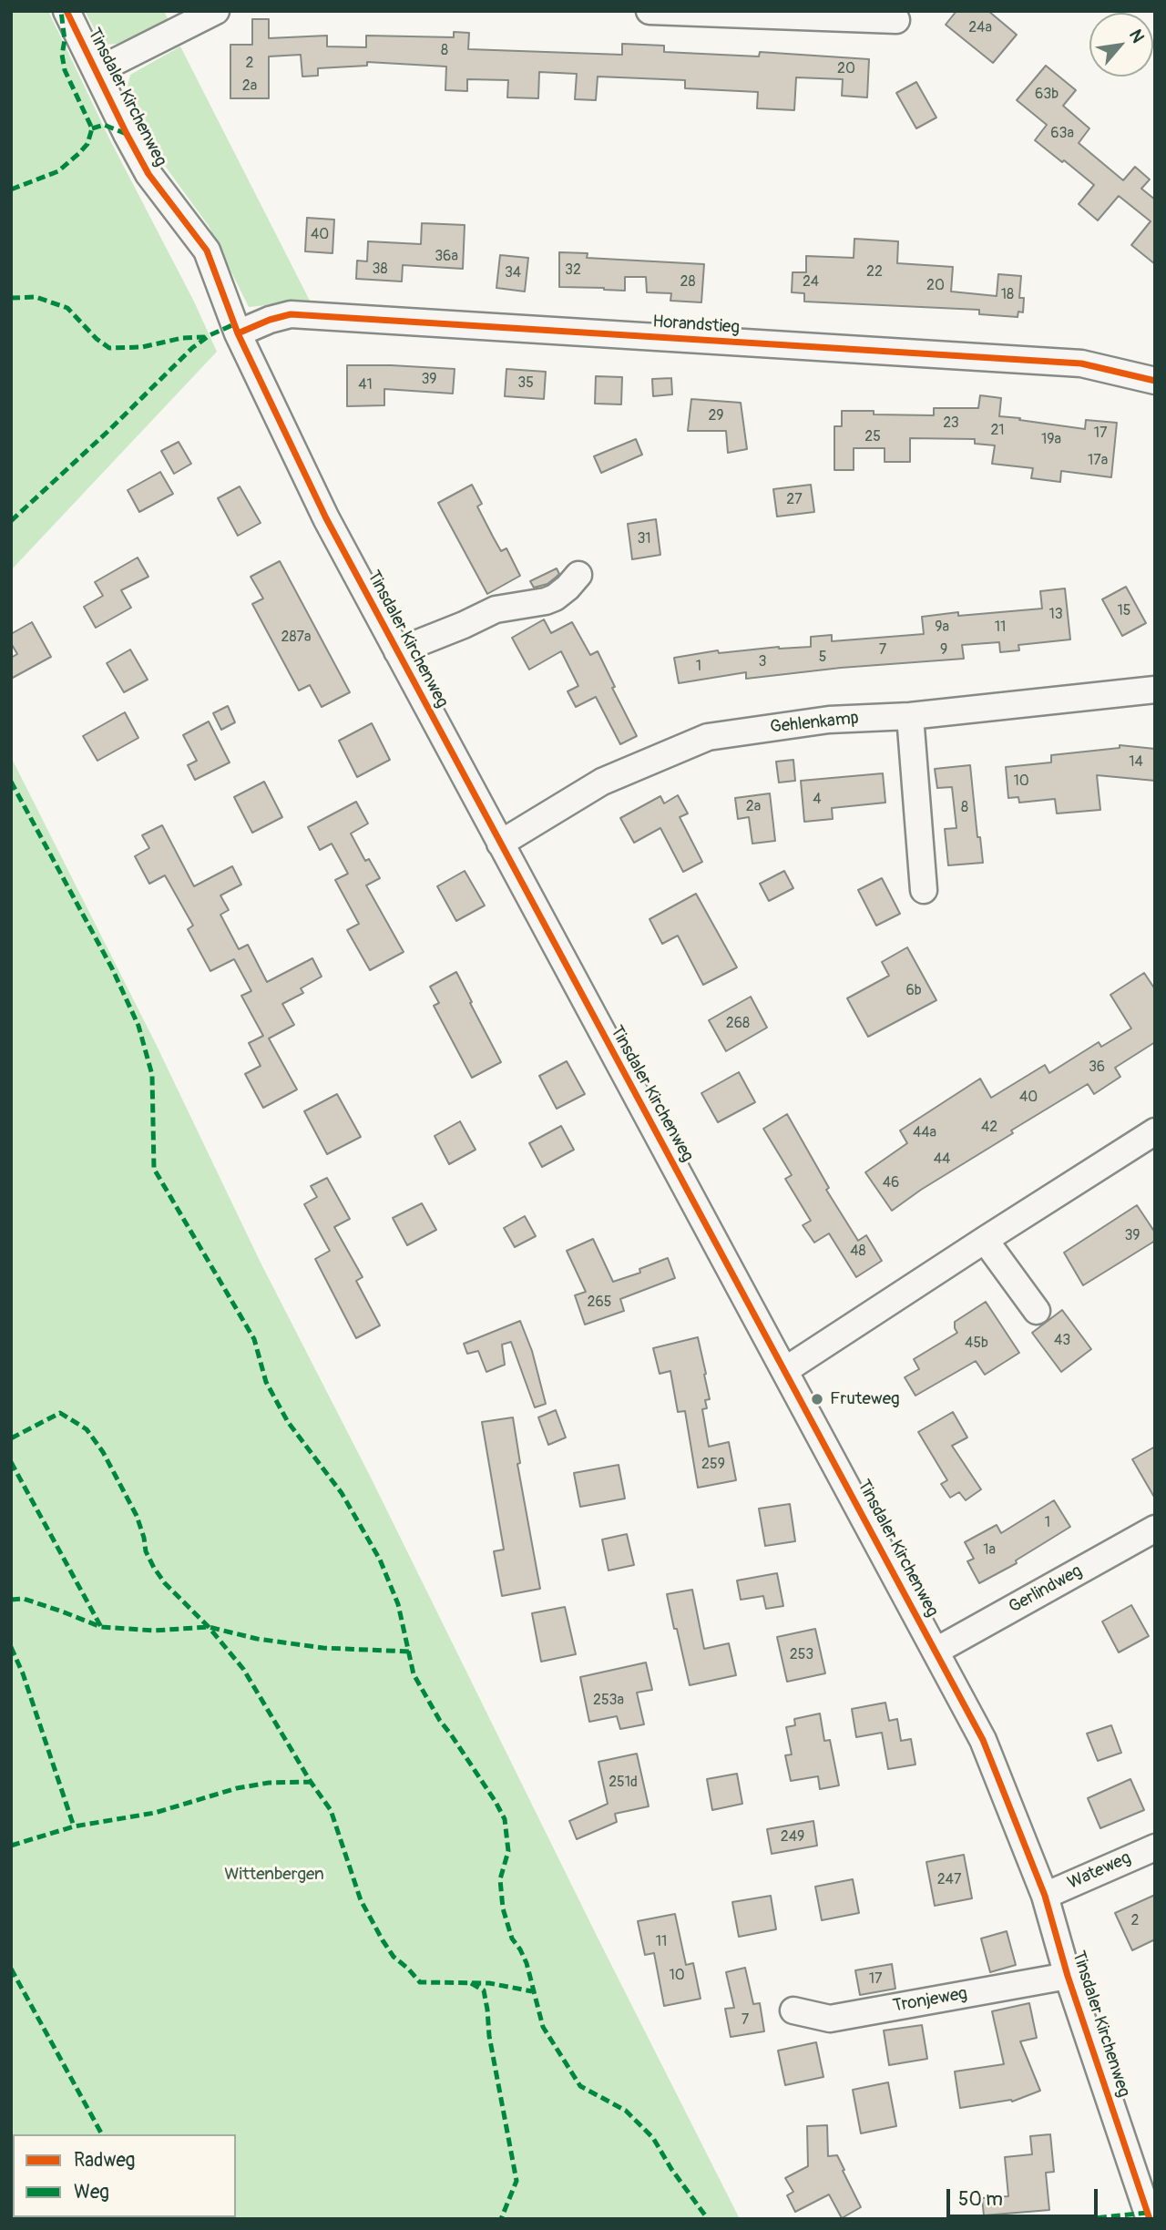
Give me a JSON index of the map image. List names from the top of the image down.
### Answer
{
  "streets": {
    "street": [
      "Tinsdaler Kirchenweg",
      "Horandstieg",
      "Gehlenkamp",
      "Gerlindweg",
      "Wateweg",
      "Tronjeweg"
    ]
  },
  "crossings": [
    ["Tinsdaler Kirchenweg", "Horandstieg"],
    ["Tinsdaler Kirchenweg", "Gehlenkamp"],
    ["Tinsdaler Kirchenweg", "Gerlindweg"],
    ["Tinsdaler Kirchenweg", "Wateweg"],
    ["Tinsdaler Kirchenweg", "Tronjeweg"]
  ],
  "parks": ["Wittenbergen"],
  "places": ["Fruteweg"],
  "house_numbers": [
    "24a",
    "8",
    "2",
    "20",
    "2a",
    "63b",
    "63a",
    "40",
    "36a",
    "38",
    "32",
    "22",
    "34",
    "28",
    "24",
    "20",
    "18",
    "39",
    "35",
    "41",
    "29",
    "23",
    "21",
    "17",
    "25",
    "19a",
    "17a",
    "27",
    "31",
    "15",
    "13",
    "9a",
    "11",
    "287a",
    "7",
    "9",
    "5",
    "3",
    "1",
    "14",
    "10",
    "4",
    "2a",
    "8",
    "6b",
    "268",
    "36",
    "40",
    "42",
    "44a",
    "44",
    "46",
    "39",
    "48",
    "265",
    "43",
    "45b",
    "259",
    "1",
    "1a",
    "253",
    "253a",
    "251d",
    "249",
    "247",
    "2",
    "11",
    "10",
    "17",
    "7"
  ],
  "legend": ["Radweg", "Weg"],
  "scale_bar": "50 m",
  "north": "top right"
}
